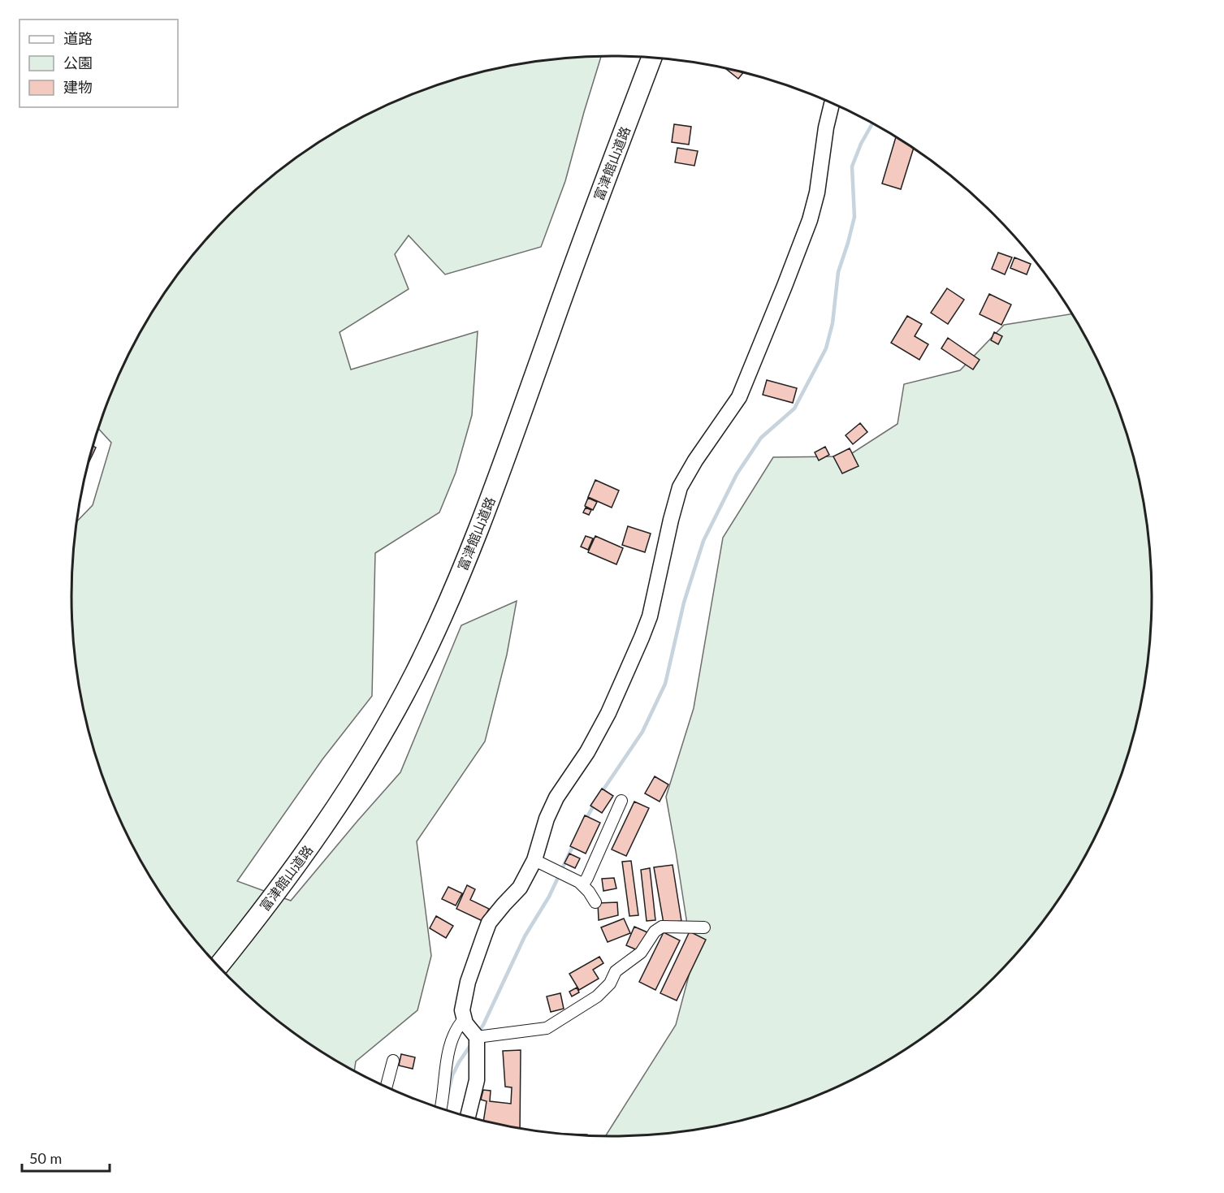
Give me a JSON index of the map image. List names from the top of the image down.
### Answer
{
  "streets": {
    "highway": ["富津館山道路"]
  },
  "legend": ["道路", "公園", "建物"],
  "scale_bar": "50 m"
}
